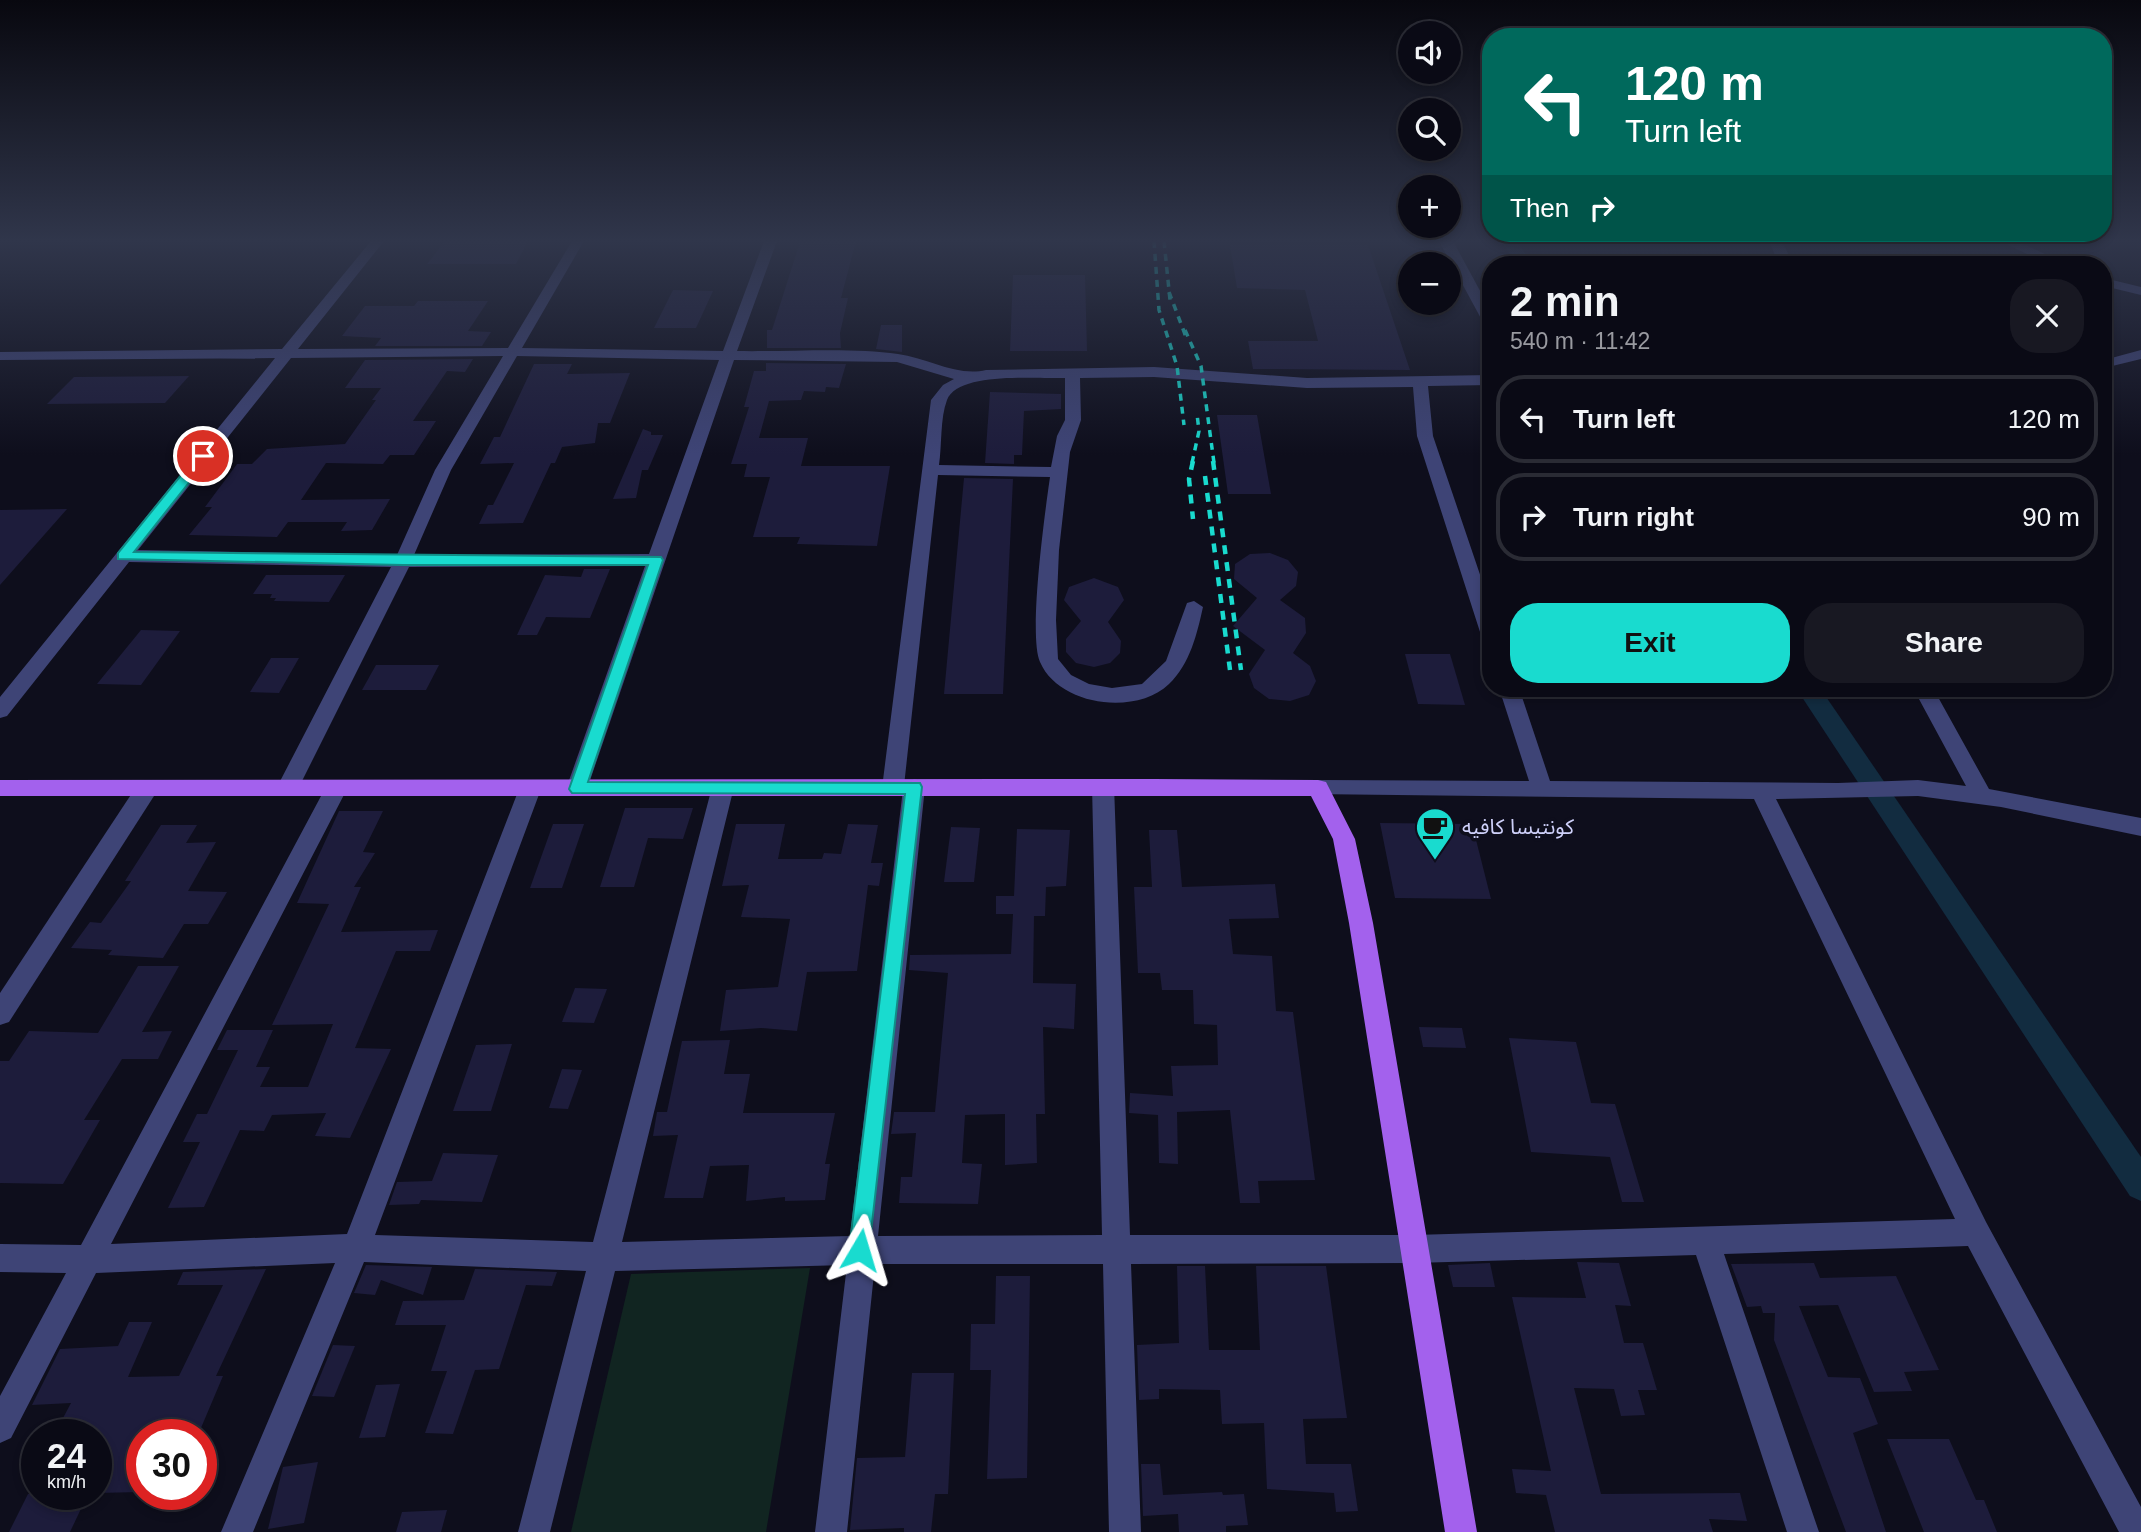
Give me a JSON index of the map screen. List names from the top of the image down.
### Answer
{
  "places": {
    "cafe": ["كونتيسا كافيه"]
  },
  "page": {
    "map_buttons": ["+", "−"],
    "turn": ["120 m", "Turn left"],
    "then": "Then",
    "heading": ["2 min", "540 m · 11:42"],
    "list": [
      {
        "name": "Turn left",
        "value": "120 m"
      },
      {
        "name": "Turn right",
        "value": "90 m"
      }
    ],
    "buttons": ["Exit", "Share"],
    "speed": "24 km/h",
    "limit": "30"
  }
}
